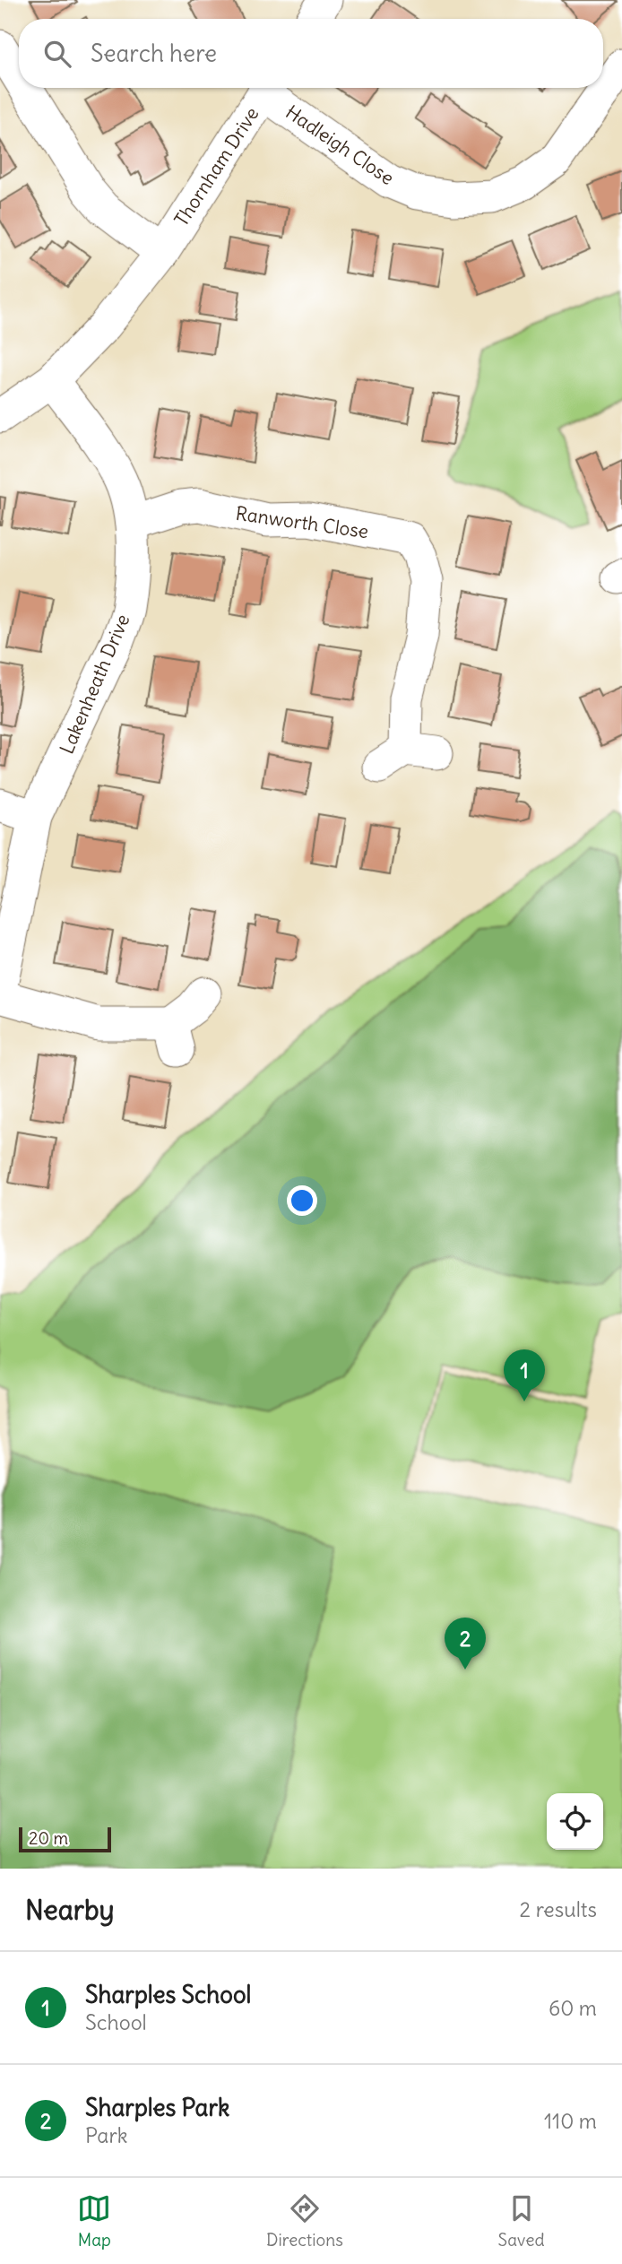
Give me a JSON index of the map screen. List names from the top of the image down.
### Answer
{
  "streets": {
    "street": [
      "Hadleigh Close",
      "Thornham Drive",
      "Ranworth Close",
      "Lakenheath Drive"
    ]
  },
  "crossings": [
    ["Thornham Drive", "Lakenheath Drive"],
    ["Ranworth Close", "Lakenheath Drive"]
  ],
  "scale_bar": "20 m",
  "page": {
    "search": "Search here",
    "pins": ["1", "2"],
    "scale": "20 m",
    "heading": ["Nearby", "2 results"],
    "list": [
      {
        "mark": "1",
        "name": "Sharples School",
        "note": "School",
        "value": "60 m"
      },
      {
        "mark": "2",
        "name": "Sharples Park",
        "note": "Park",
        "value": "110 m"
      }
    ],
    "nav": ["Map", "Directions", "Saved"]
  }
}
